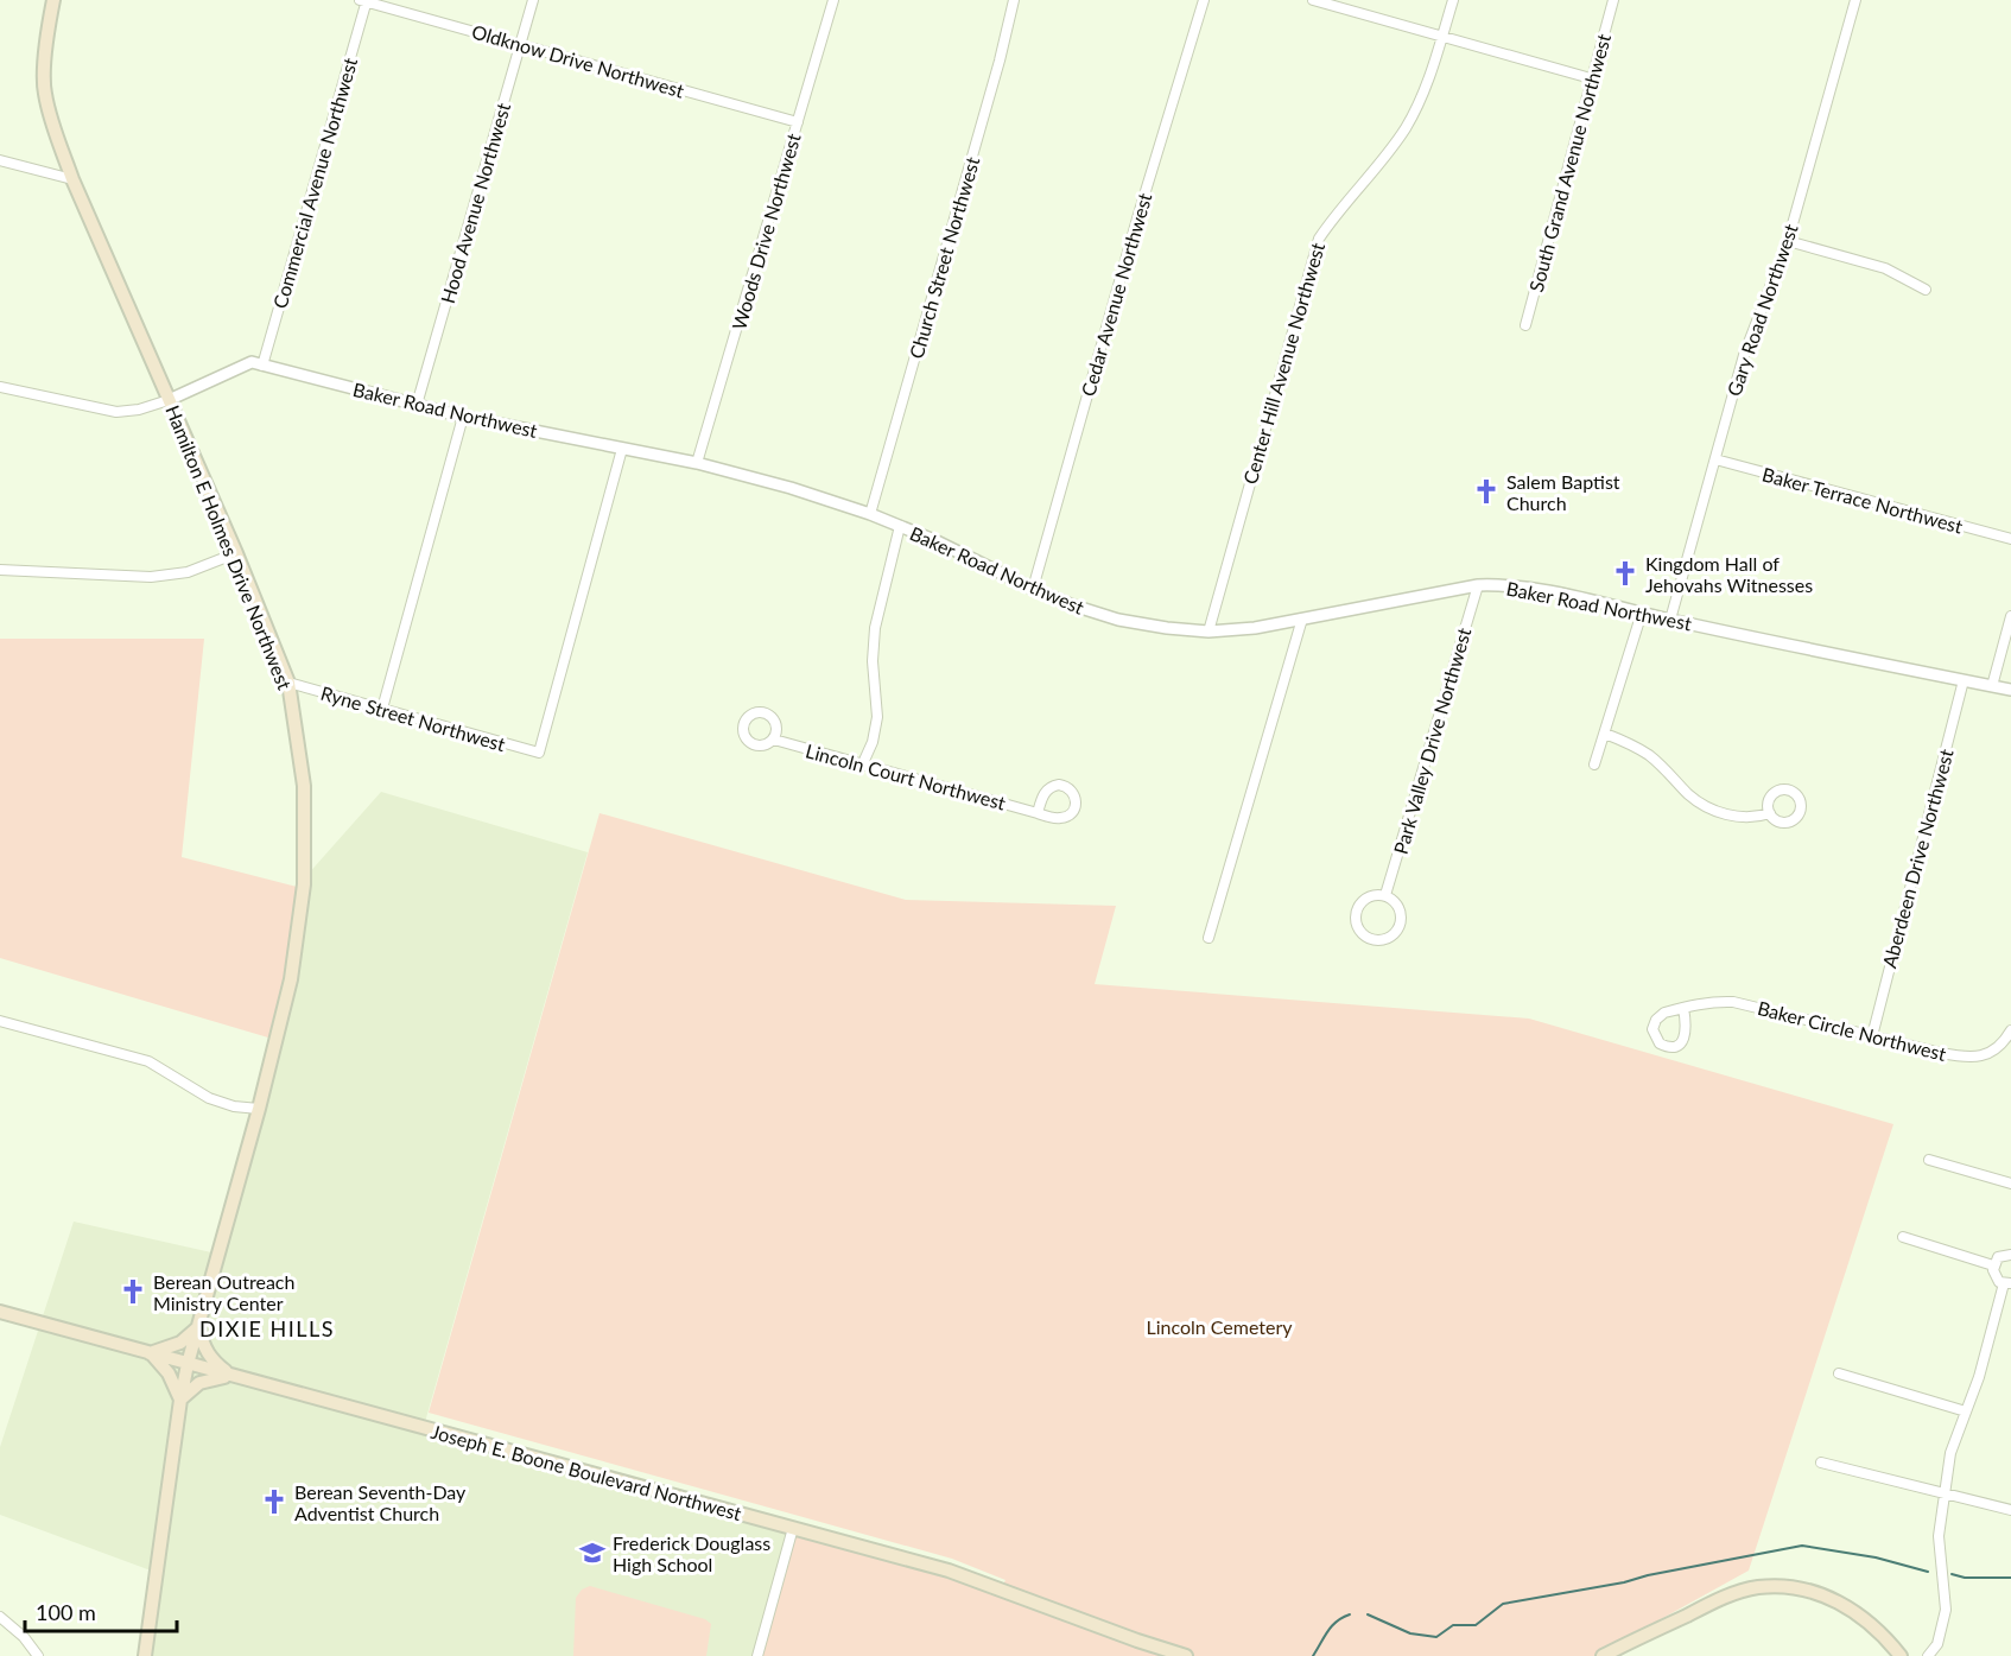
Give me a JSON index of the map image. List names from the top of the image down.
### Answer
{
  "streets": {
    "main road": ["Hamilton E Holmes Drive Northwest", "Joseph E. Boone Boulevard Northwest"],
    "street": [
      "Oldknow Drive Northwest",
      "South Grand Avenue Northwest",
      "Commercial Avenue Northwest",
      "Hood Avenue Northwest",
      "Woods Drive Northwest",
      "Church Street Northwest",
      "Cedar Avenue Northwest",
      "Gary Road Northwest",
      "Center Hill Avenue Northwest",
      "Baker Road Northwest",
      "Baker Terrace Northwest",
      "Ryne Street Northwest",
      "Park Valley Drive Northwest",
      "Lincoln Court Northwest",
      "Aberdeen Drive Northwest",
      "Baker Circle Northwest"
    ]
  },
  "crossings": [
    ["Oldknow Drive Northwest", "Commercial Avenue Northwest"],
    ["Oldknow Drive Northwest", "Hood Avenue Northwest"],
    ["Oldknow Drive Northwest", "Woods Drive Northwest"],
    ["Commercial Avenue Northwest", "Baker Road Northwest"],
    ["Hood Avenue Northwest", "Baker Road Northwest"],
    ["Woods Drive Northwest", "Baker Road Northwest"],
    ["Church Street Northwest", "Baker Road Northwest"],
    ["Cedar Avenue Northwest", "Baker Road Northwest"],
    ["Gary Road Northwest", "Baker Road Northwest"],
    ["Gary Road Northwest", "Baker Terrace Northwest"],
    ["Center Hill Avenue Northwest", "Baker Road Northwest"],
    ["Baker Road Northwest", "Hamilton E Holmes Drive Northwest"],
    ["Baker Road Northwest", "Ryne Street Northwest"],
    ["Baker Road Northwest", "Park Valley Drive Northwest"],
    ["Baker Road Northwest", "Aberdeen Drive Northwest"],
    ["Hamilton E Holmes Drive Northwest", "Ryne Street Northwest"],
    ["Hamilton E Holmes Drive Northwest", "Joseph E. Boone Boulevard Northwest"],
    ["Aberdeen Drive Northwest", "Baker Circle Northwest"]
  ],
  "districts": ["DIXIE HILLS"],
  "parks": ["Lincoln Cemetery"],
  "places": {
    "church": [
      "Salem Baptist Church",
      "Kingdom Hall of Jehovahs Witnesses",
      "Berean Outreach Ministry Center",
      "Berean Seventh-Day Adventist Church"
    ],
    "school or university": ["Frederick Douglass High School"]
  },
  "scale_bar": "100 m"
}
